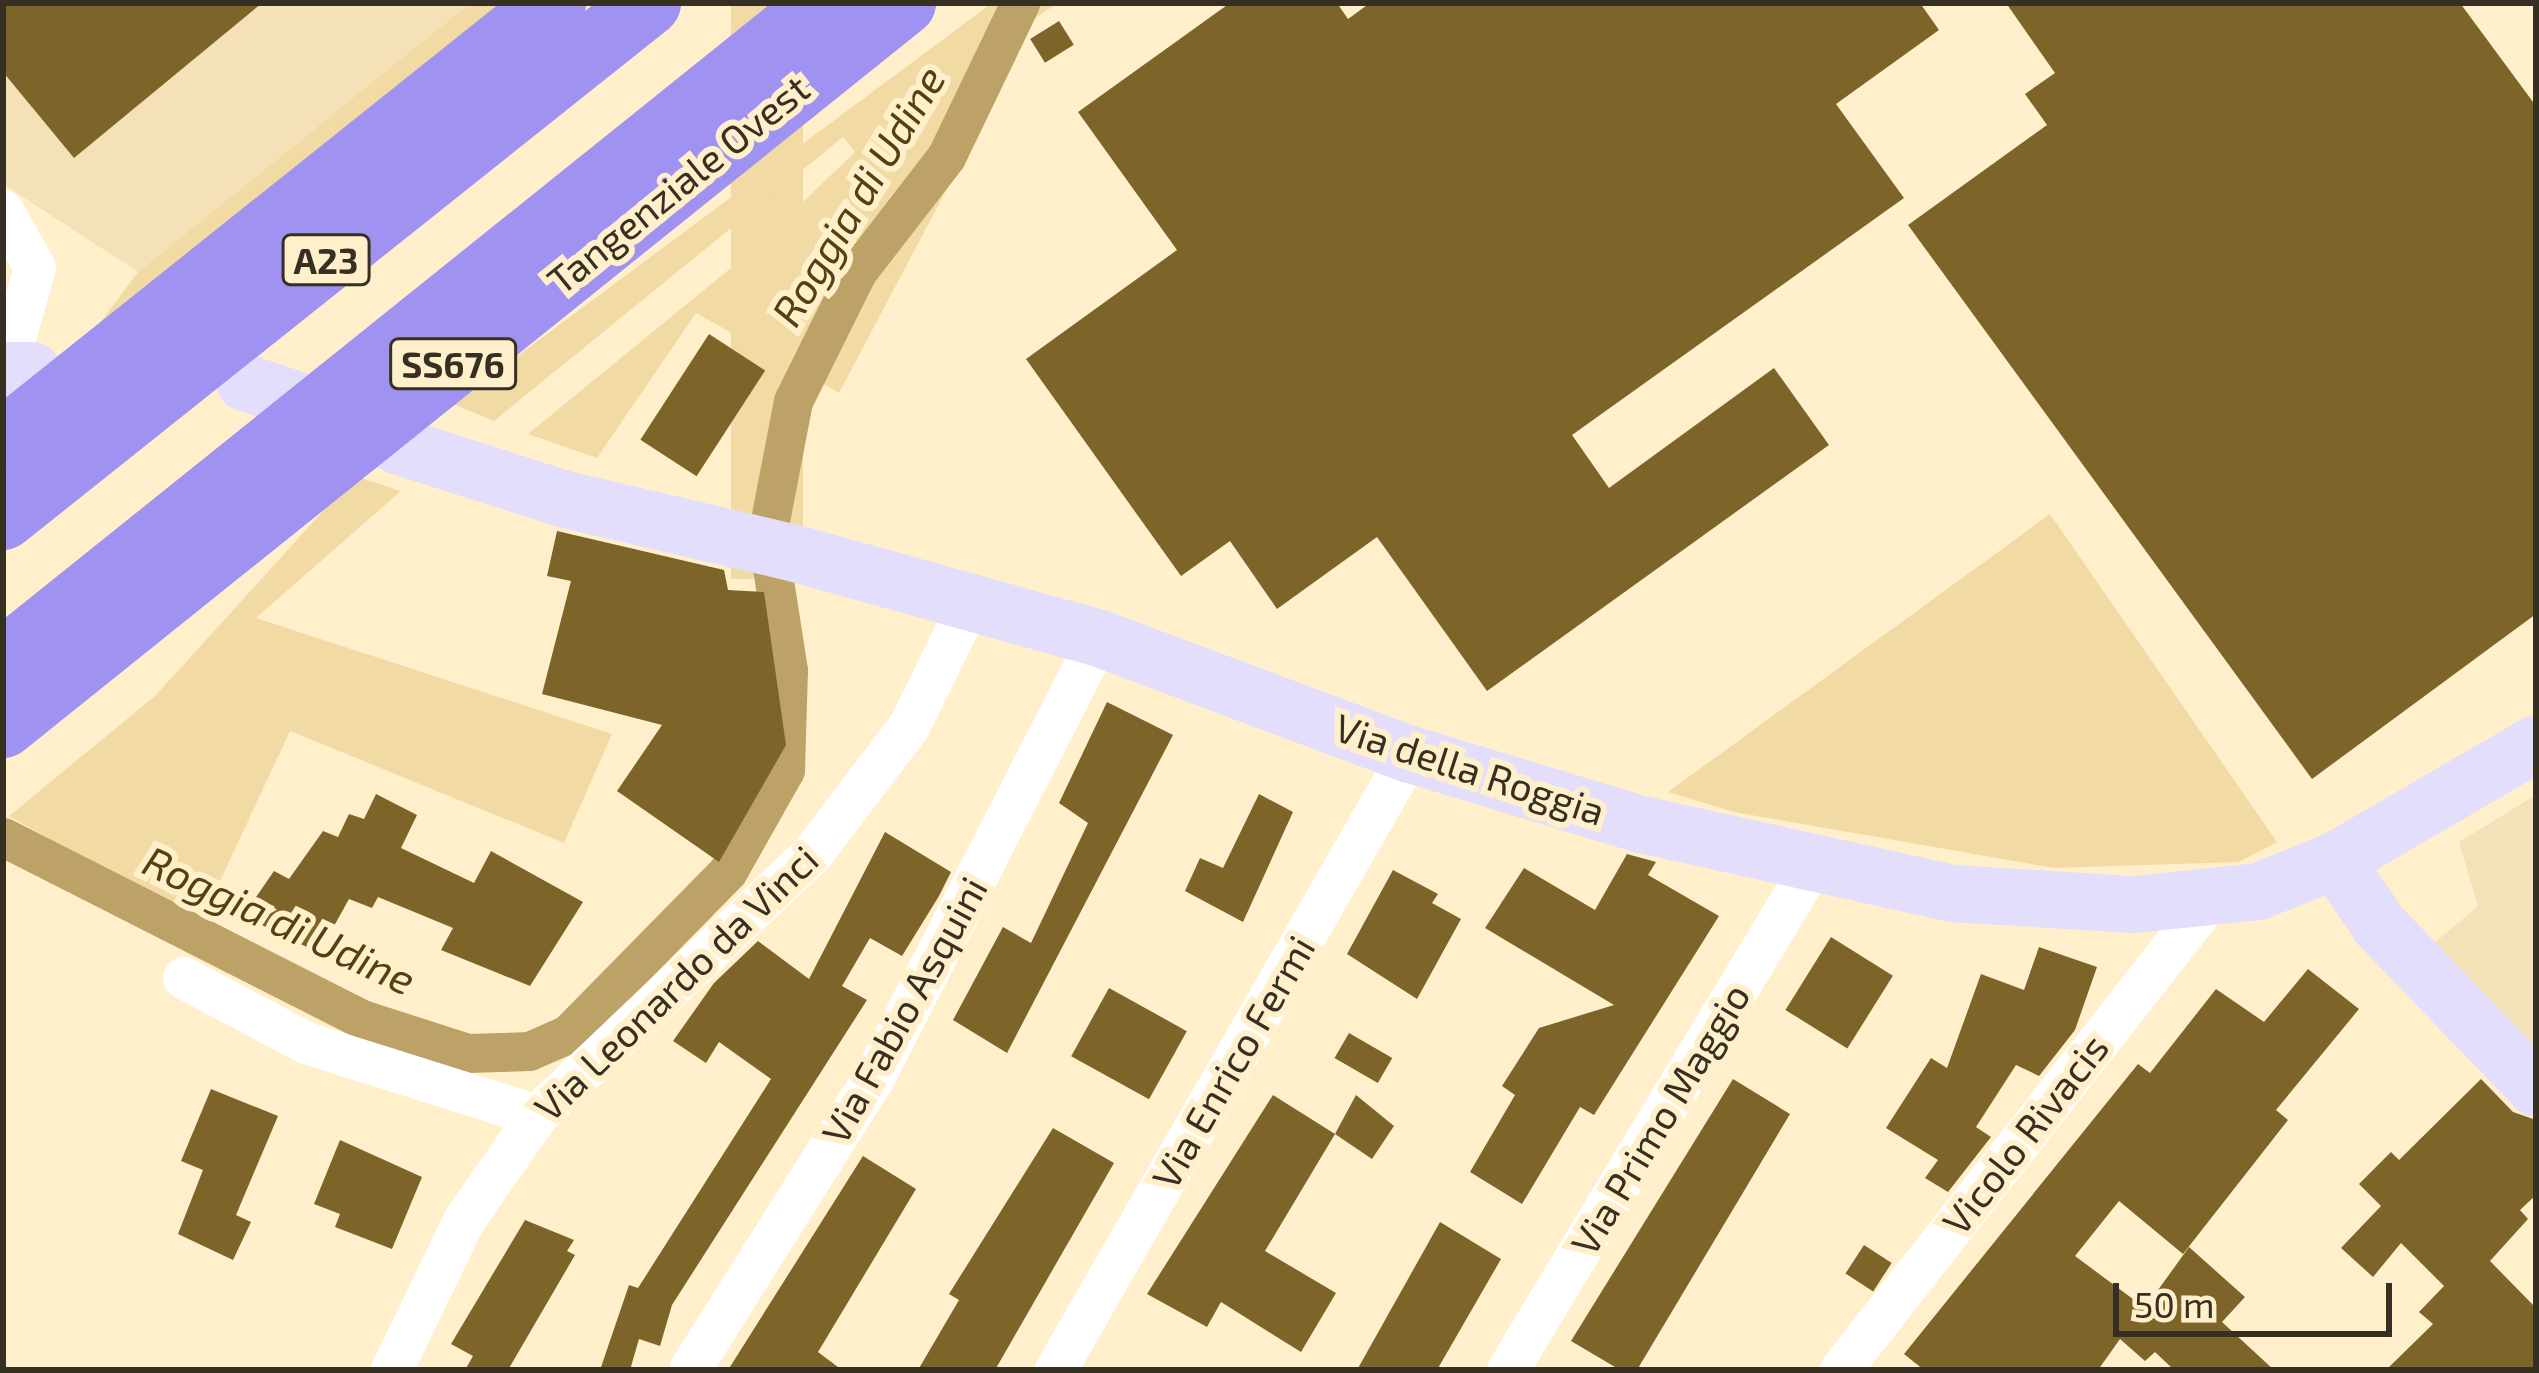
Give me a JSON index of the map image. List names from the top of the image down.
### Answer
{
  "streets": {
    "highway": ["Tangenziale Ovest", "A23", "SS676"],
    "street": [
      "Via della Roggia",
      "Via Leonardo da Vinci",
      "Via Fabio Asquini",
      "Via Enrico Fermi",
      "Via Primo Maggio",
      "Vicolo Rivacis"
    ]
  },
  "crossings": [
    ["Via della Roggia", "Via Leonardo da Vinci"],
    ["Via della Roggia", "Via Fabio Asquini"],
    ["Via della Roggia", "Via Enrico Fermi"],
    ["Via della Roggia", "Via Primo Maggio"],
    ["Via della Roggia", "Vicolo Rivacis"]
  ],
  "water": ["Roggia di Udine"],
  "scale_bar": "50 m"
}
